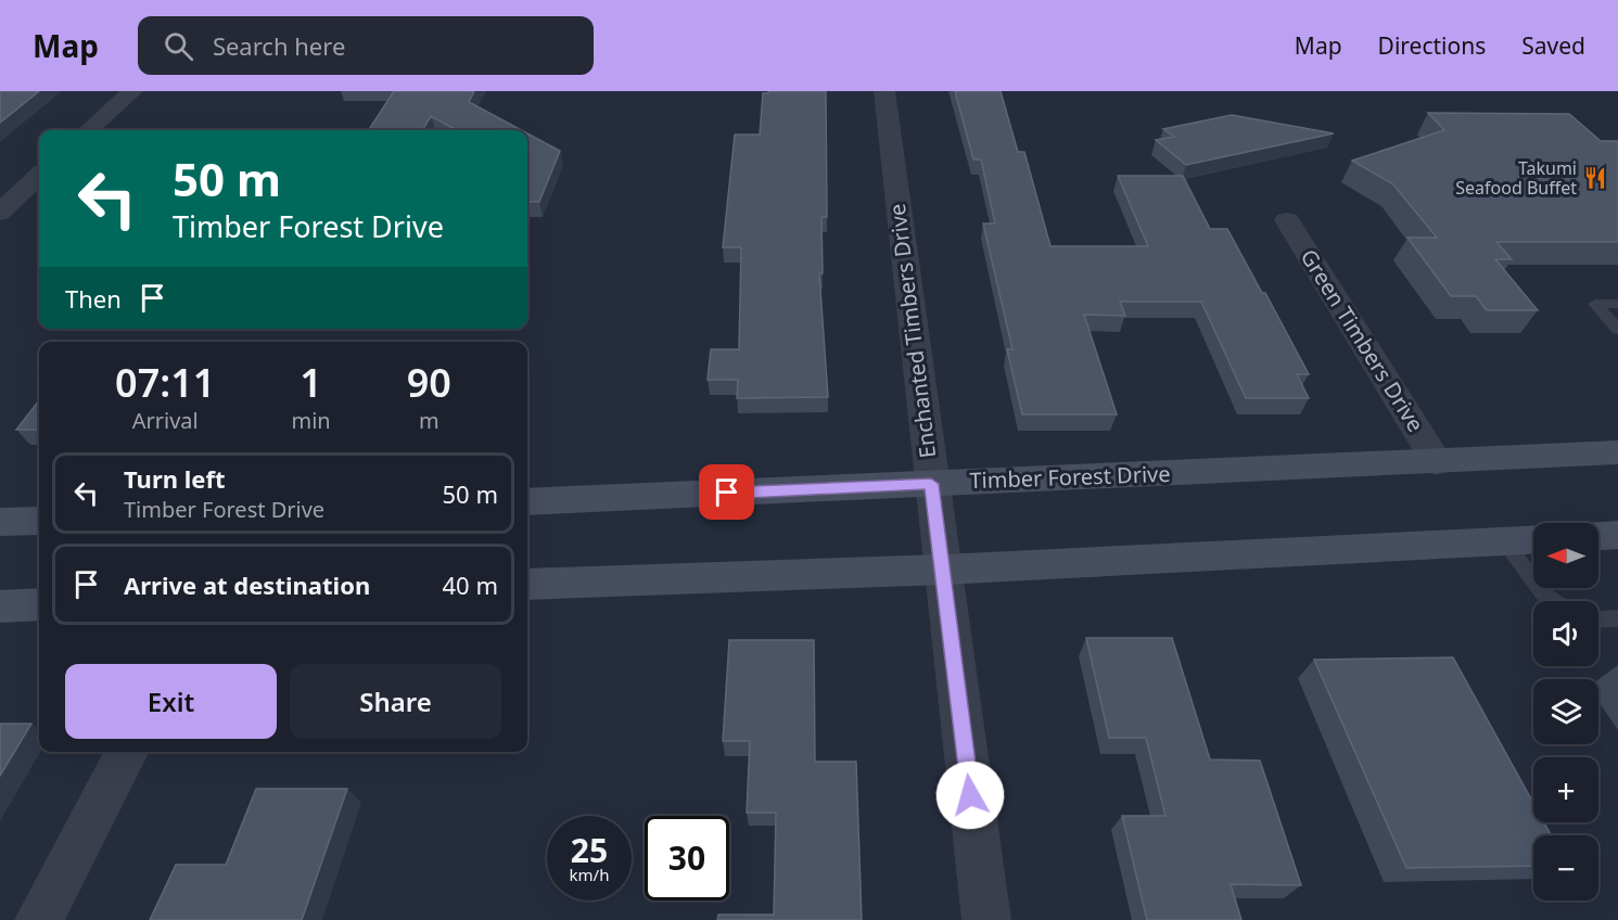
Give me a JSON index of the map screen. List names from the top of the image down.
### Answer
{
  "streets": {
    "street": ["Enchanted Timbers Drive", "Green Timbers Drive", "Timber Forest Drive"]
  },
  "crossings": [
    ["Enchanted Timbers Drive", "Timber Forest Drive"],
    ["Green Timbers Drive", "Timber Forest Drive"]
  ],
  "places": {
    "restaurant": ["Takumi Seafood Buffet"]
  },
  "north": "left",
  "page": {
    "header": "Map",
    "search": "Search here",
    "nav": ["Map", "Directions", "Saved"],
    "turn": ["50 m", "Timber Forest Drive"],
    "then": "Then",
    "eta": [
      "07:11",
      "Arrival",
      "1",
      "min",
      "90",
      "m"
    ],
    "list": [
      {
        "name": "Turn left",
        "note": "Timber Forest Drive",
        "value": "50 m"
      },
      {
        "name": "Arrive at destination",
        "value": "40 m"
      }
    ],
    "map_buttons": ["+", "−"],
    "buttons": ["Exit", "Share"],
    "speed": "25 km/h",
    "limit": "30"
  }
}
